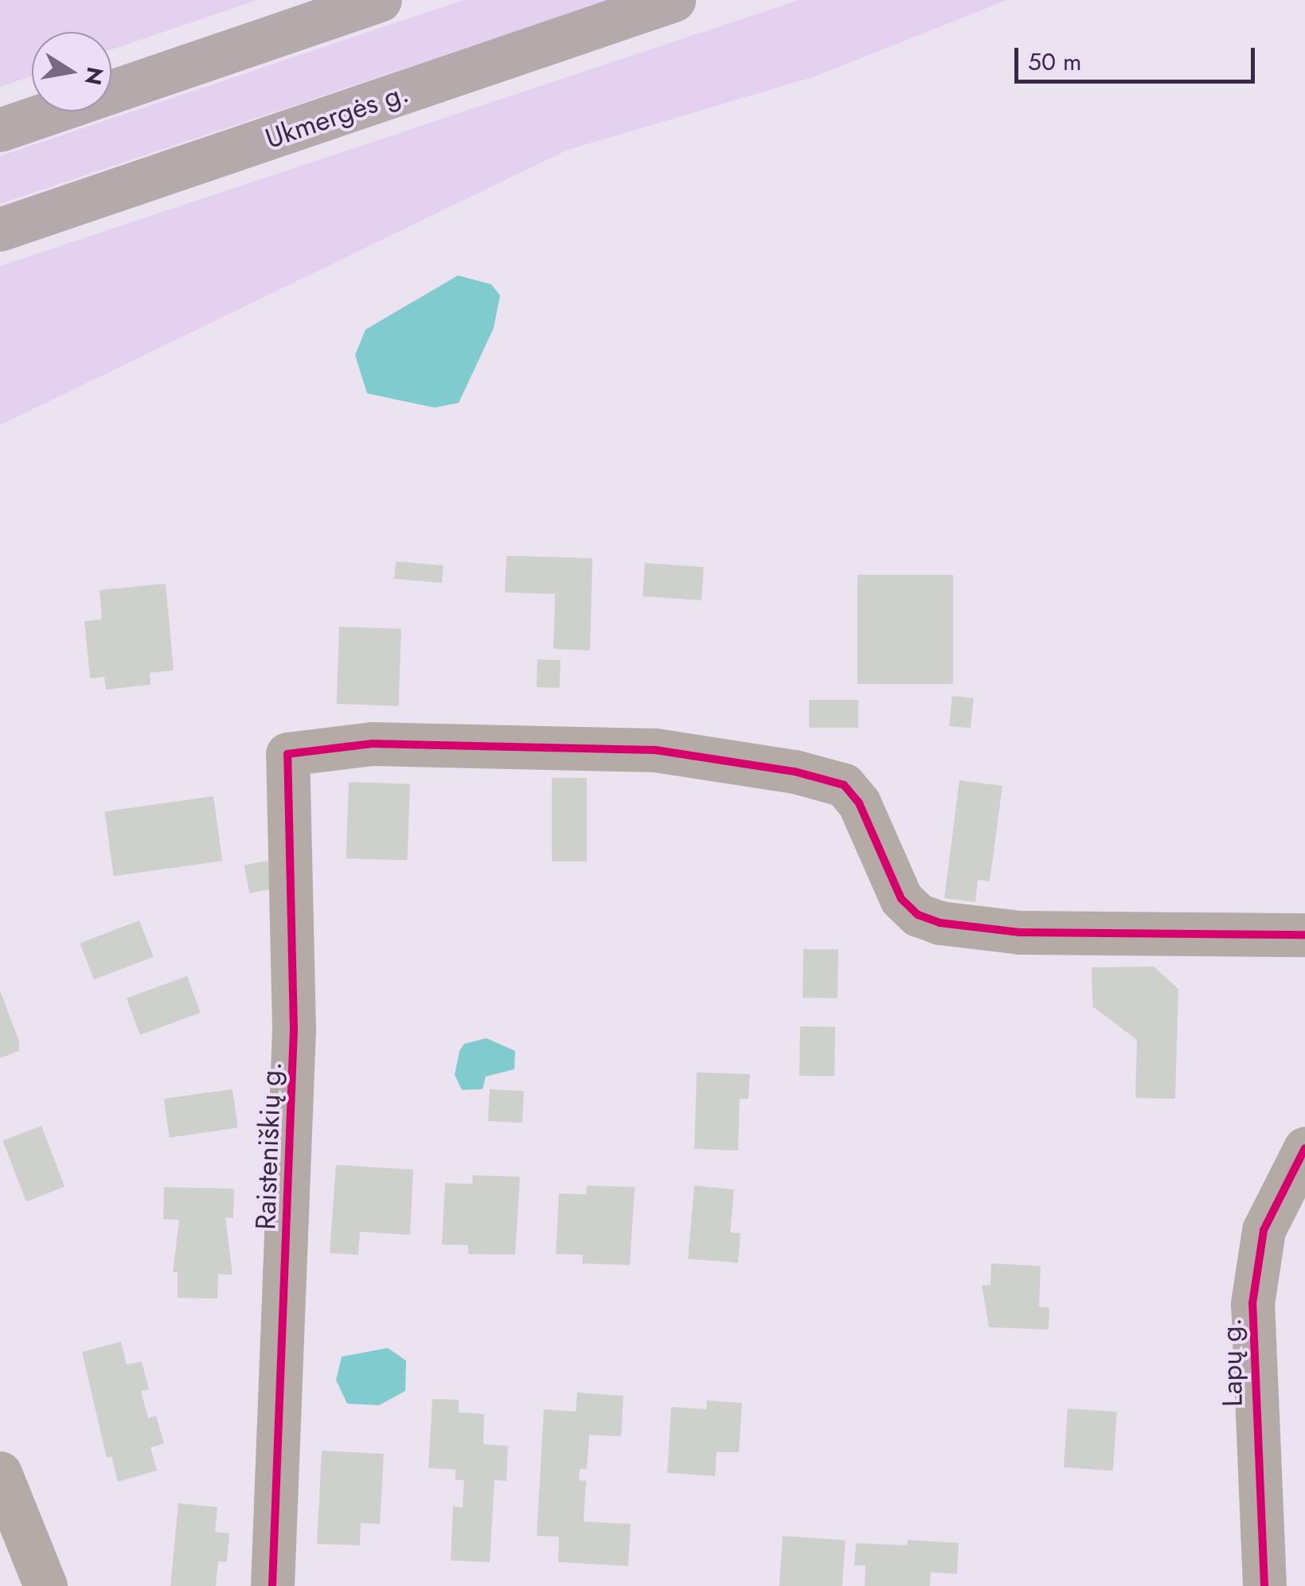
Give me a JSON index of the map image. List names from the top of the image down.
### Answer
{
  "streets": {
    "highway": ["Ukmergės g."],
    "street": ["Raisteniškių g.", "Lapų g."]
  },
  "scale_bar": "50 m",
  "north": "right"
}
